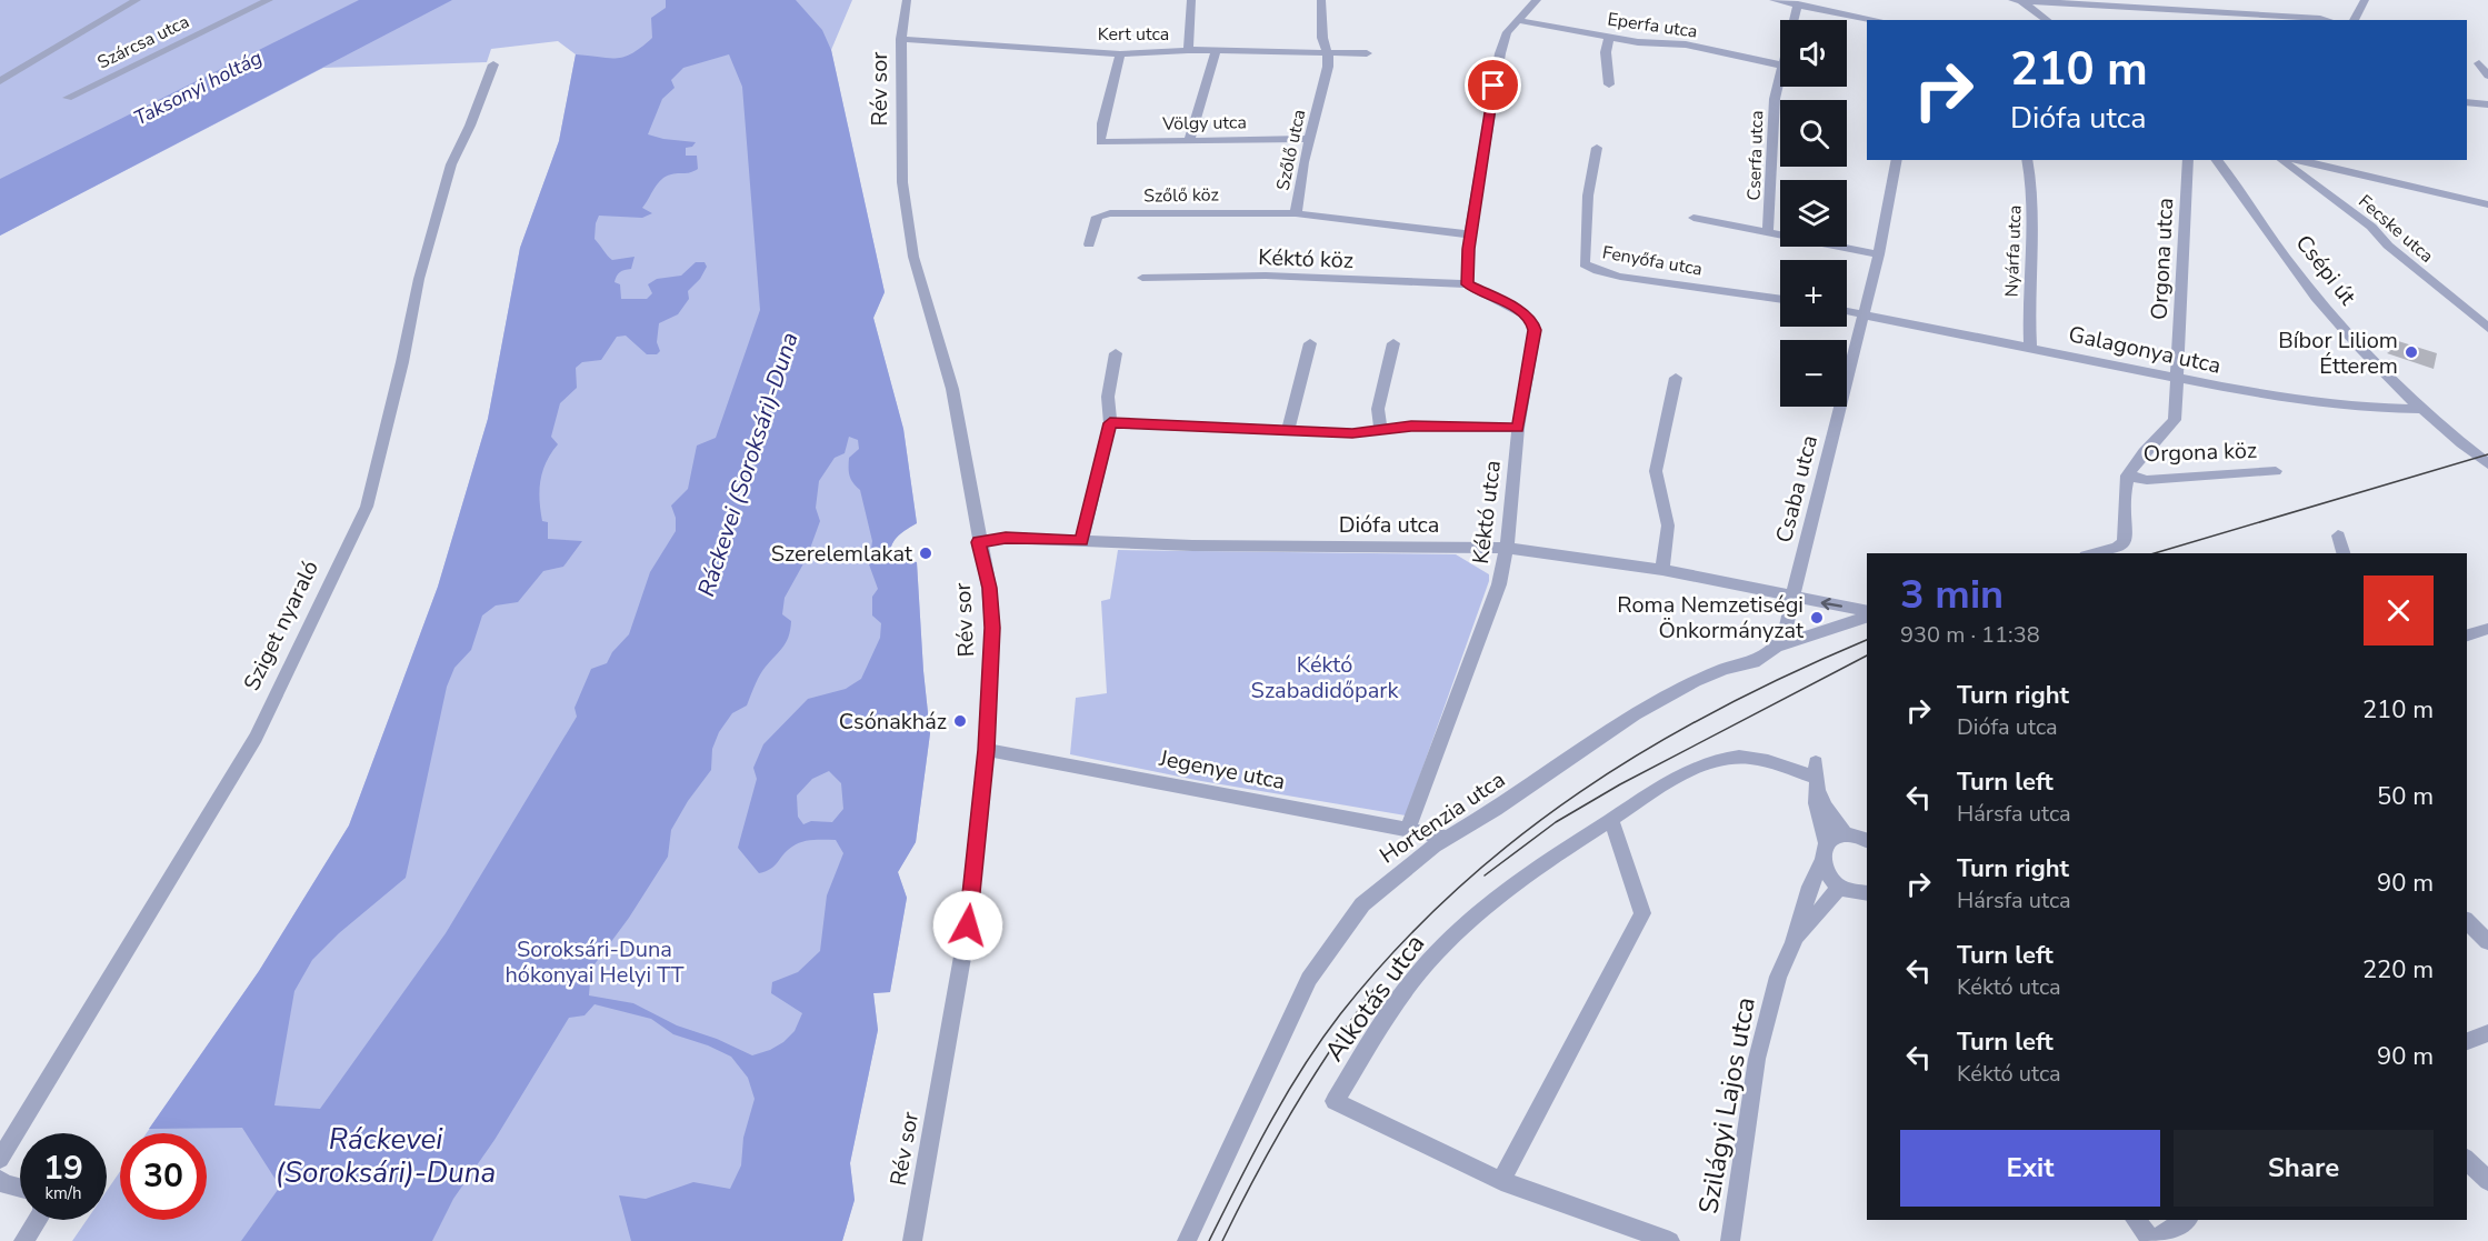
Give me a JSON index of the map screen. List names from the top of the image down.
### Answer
{
  "streets": {
    "street": [
      "Eperfa utca",
      "Kert utca",
      "Szárcsa utca",
      "Rév sor",
      "Völgy utca",
      "Szőlő utca",
      "Cserfa utca",
      "Szőlő köz",
      "Fecske utca",
      "Nyárfa utca",
      "Kéktó köz",
      "Orgona utca",
      "Fenyőfa utca",
      "Csépi út",
      "Galagonya utca",
      "Orgona köz",
      "Csaba utca",
      "Kéktó utca",
      "Diófa utca",
      "Sziget nyaraló",
      "Jegenye utca",
      "Hortenzia utca",
      "Alkotás utca",
      "Szilágyi Lajos utca"
    ]
  },
  "crossings": [
    ["Kert utca", "Rév sor"],
    ["Kert utca", "Völgy utca"],
    ["Kert utca", "Szőlő utca"],
    ["Rév sor", "Diófa utca"],
    ["Rév sor", "Jegenye utca"],
    ["Völgy utca", "Szőlő utca"],
    ["Szőlő utca", "Szőlő köz"],
    ["Cserfa utca", "Csaba utca"],
    ["Nyárfa utca", "Galagonya utca"],
    ["Kéktó köz", "Kéktó utca"],
    ["Orgona utca", "Galagonya utca"],
    ["Orgona utca", "Orgona köz"],
    ["Csépi út", "Galagonya utca"],
    ["Galagonya utca", "Csaba utca"],
    ["Csaba utca", "Diófa utca"],
    ["Csaba utca", "Hortenzia utca"],
    ["Kéktó utca", "Diófa utca"],
    ["Kéktó utca", "Jegenye utca"],
    ["Jegenye utca", "Hortenzia utca"]
  ],
  "water": ["Taksonyi holtág", "Ráckevei (Soroksári)-Duna"],
  "parks": ["Kéktó Szabadidőpark", "Soroksári-Duna hókonyai Helyi TT"],
  "places": [
    "Bíbor Liliom Étterem",
    "Szerelemlakat",
    "Roma Nemzetiségi Önkormányzat",
    "Csónakház"
  ],
  "page": {
    "map_buttons": ["+", "−"],
    "turn": ["210 m", "Diófa utca"],
    "heading": ["3 min", "930 m · 11:38"],
    "list": [
      {
        "name": "Turn right",
        "note": "Diófa utca",
        "value": "210 m"
      },
      {
        "name": "Turn left",
        "note": "Hársfa utca",
        "value": "50 m"
      },
      {
        "name": "Turn right",
        "note": "Hársfa utca",
        "value": "90 m"
      },
      {
        "name": "Turn left",
        "note": "Kéktó utca",
        "value": "220 m"
      },
      {
        "name": "Turn left",
        "note": "Kéktó utca",
        "value": "90 m"
      }
    ],
    "buttons": ["Exit", "Share"],
    "speed": "19 km/h",
    "limit": "30"
  }
}
